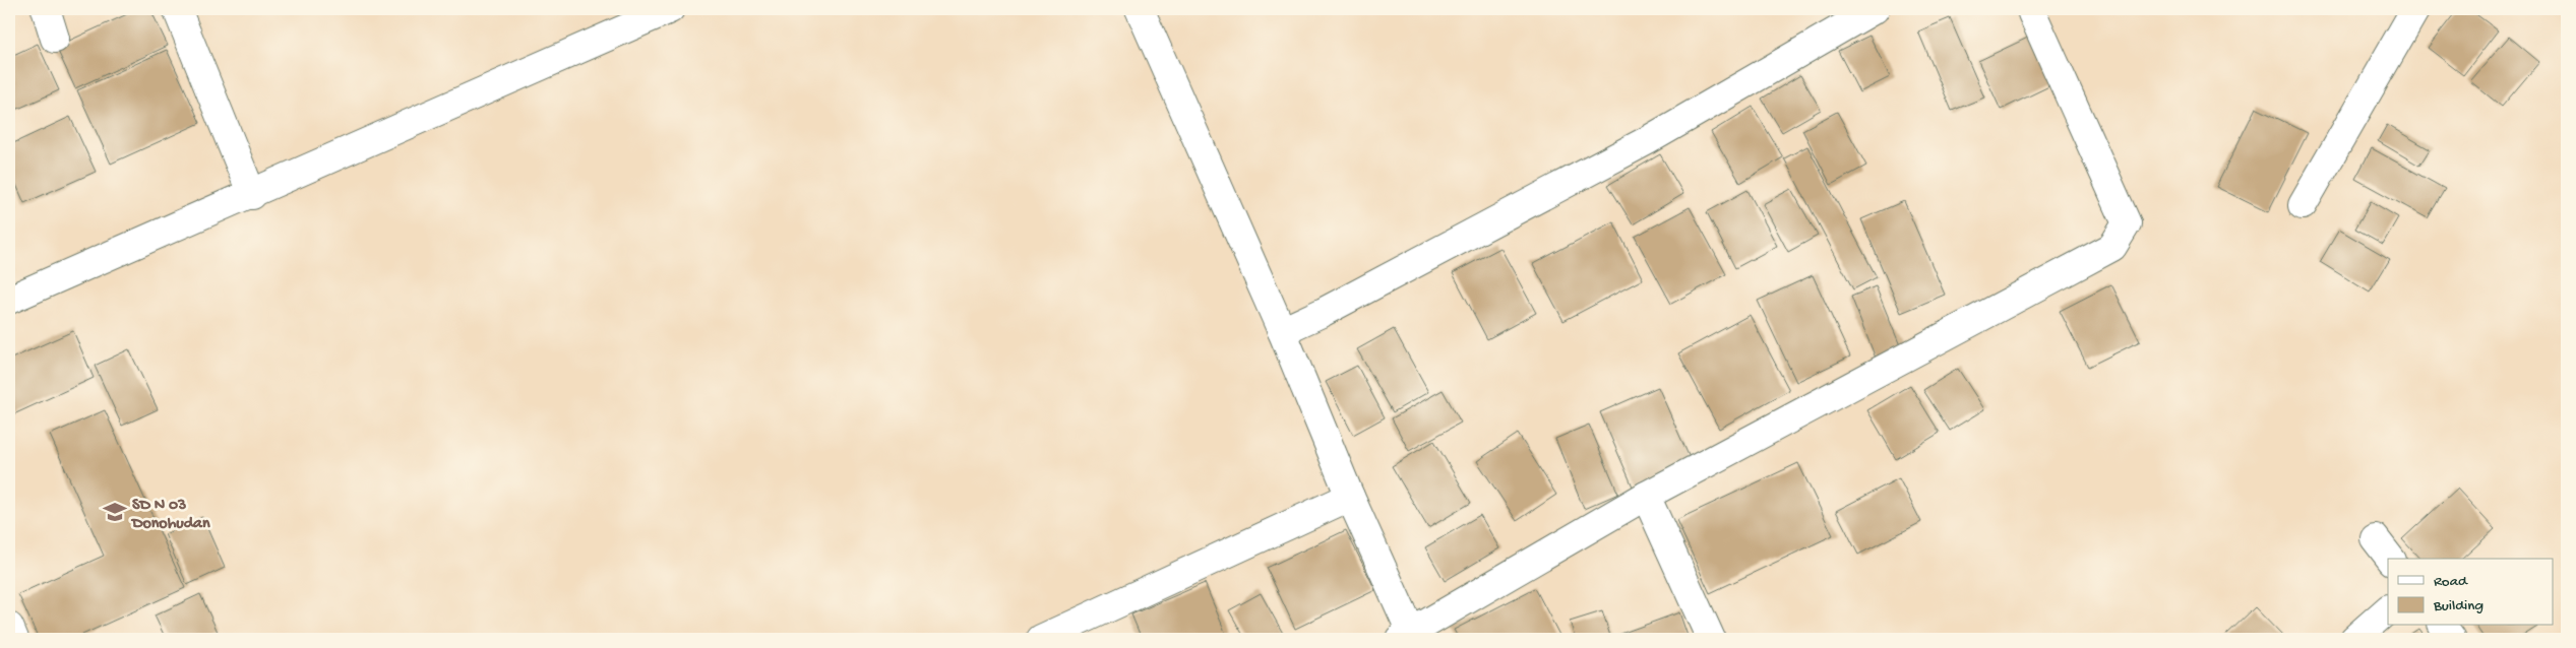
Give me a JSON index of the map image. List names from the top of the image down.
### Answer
{
  "places": {
    "school or university": ["SD N 03 Donohudan"]
  },
  "legend": ["Road", "Building"]
}
